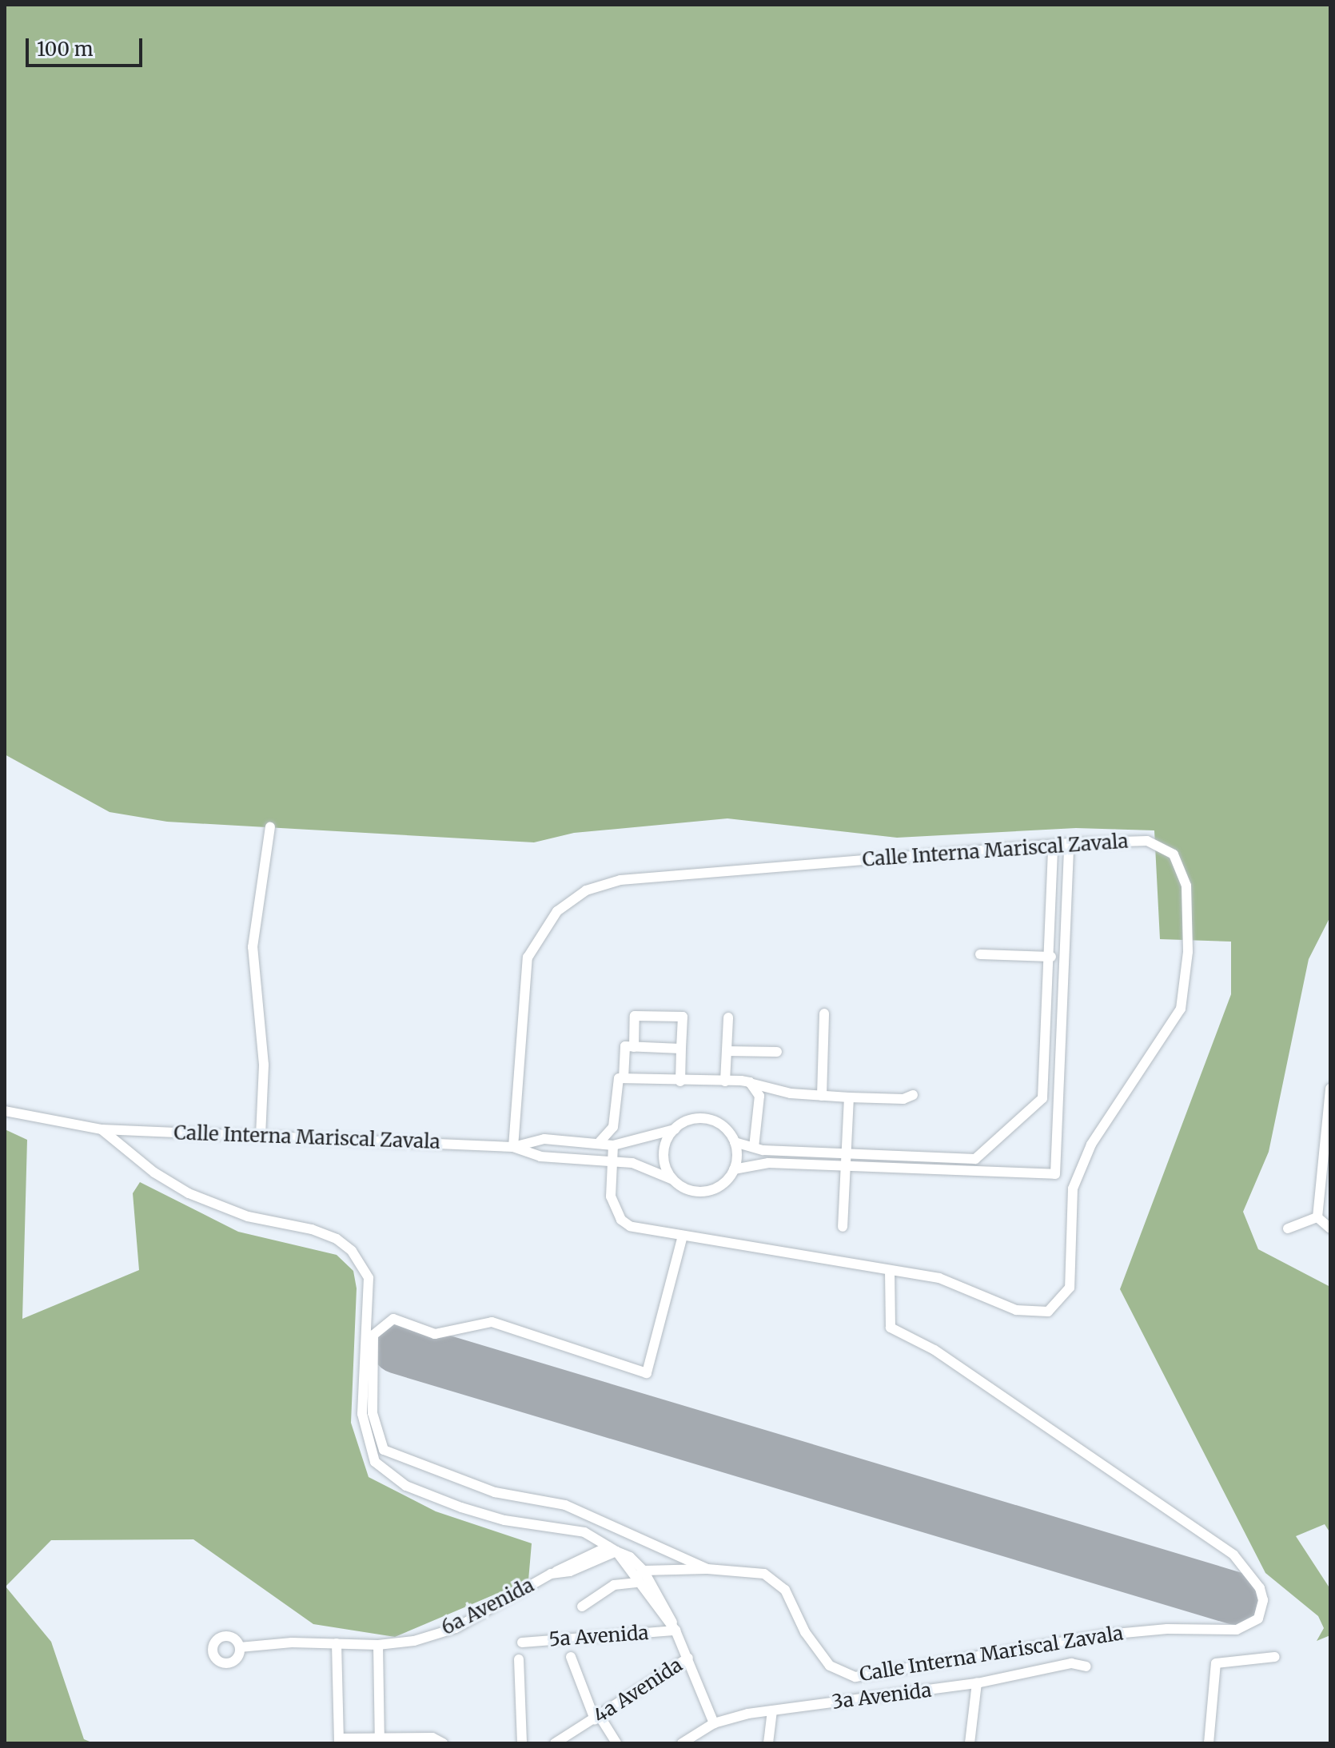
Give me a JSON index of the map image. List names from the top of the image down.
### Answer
{
  "streets": {
    "street": [
      "Calle Interna Mariscal Zavala",
      "6a Avenida",
      "5a Avenida",
      "4a Avenida",
      "3a Avenida"
    ]
  },
  "crossings": [
    ["Calle Interna Mariscal Zavala", "6a Avenida"],
    ["Calle Interna Mariscal Zavala", "5a Avenida"]
  ],
  "scale_bar": "100 m"
}
